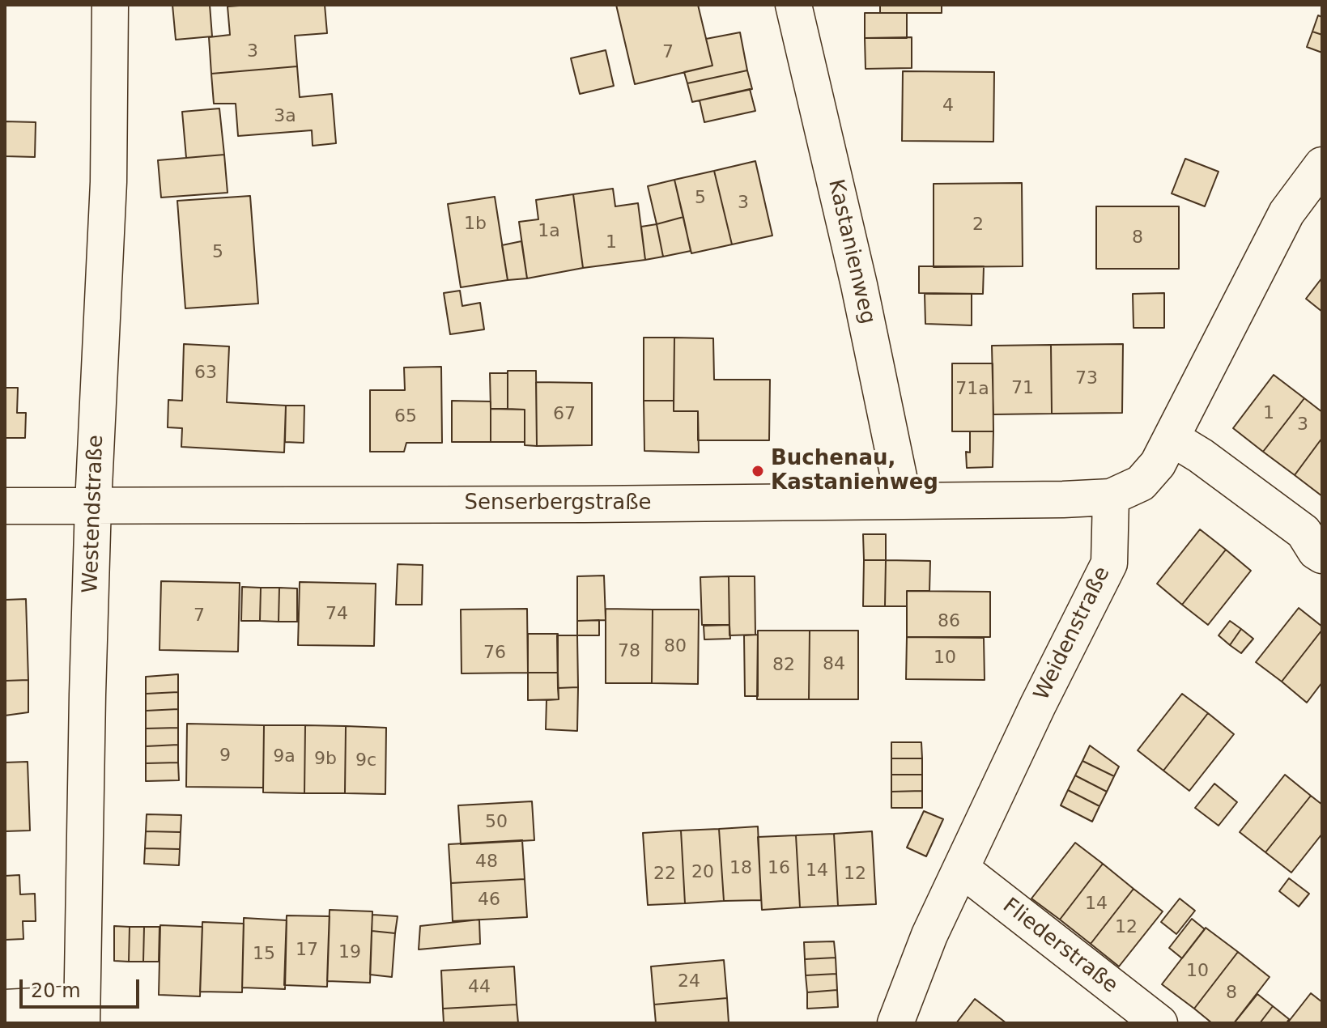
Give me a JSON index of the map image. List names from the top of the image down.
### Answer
{
  "streets": {
    "street": [
      "Kastanienweg",
      "Senserbergstraße",
      "Westendstraße",
      "Weidenstraße",
      "Fliederstraße"
    ]
  },
  "crossings": [
    ["Kastanienweg", "Senserbergstraße"],
    ["Senserbergstraße", "Westendstraße"],
    ["Senserbergstraße", "Weidenstraße"],
    ["Weidenstraße", "Fliederstraße"]
  ],
  "places": ["Buchenau, Kastanienweg"],
  "house_numbers": [
    "3",
    "7",
    "4",
    "3a",
    "5",
    "3",
    "1b",
    "2",
    "1a",
    "8",
    "1",
    "5",
    "63",
    "73",
    "71",
    "71a",
    "1",
    "67",
    "65",
    "3",
    "74",
    "7",
    "86",
    "80",
    "78",
    "76",
    "10",
    "84",
    "82",
    "9",
    "9a",
    "9b",
    "9c",
    "50",
    "48",
    "18",
    "16",
    "14",
    "20",
    "22",
    "12",
    "46",
    "14",
    "12",
    "17",
    "19",
    "15",
    "10",
    "24",
    "44",
    "8"
  ],
  "scale_bar": "20 m"
}
